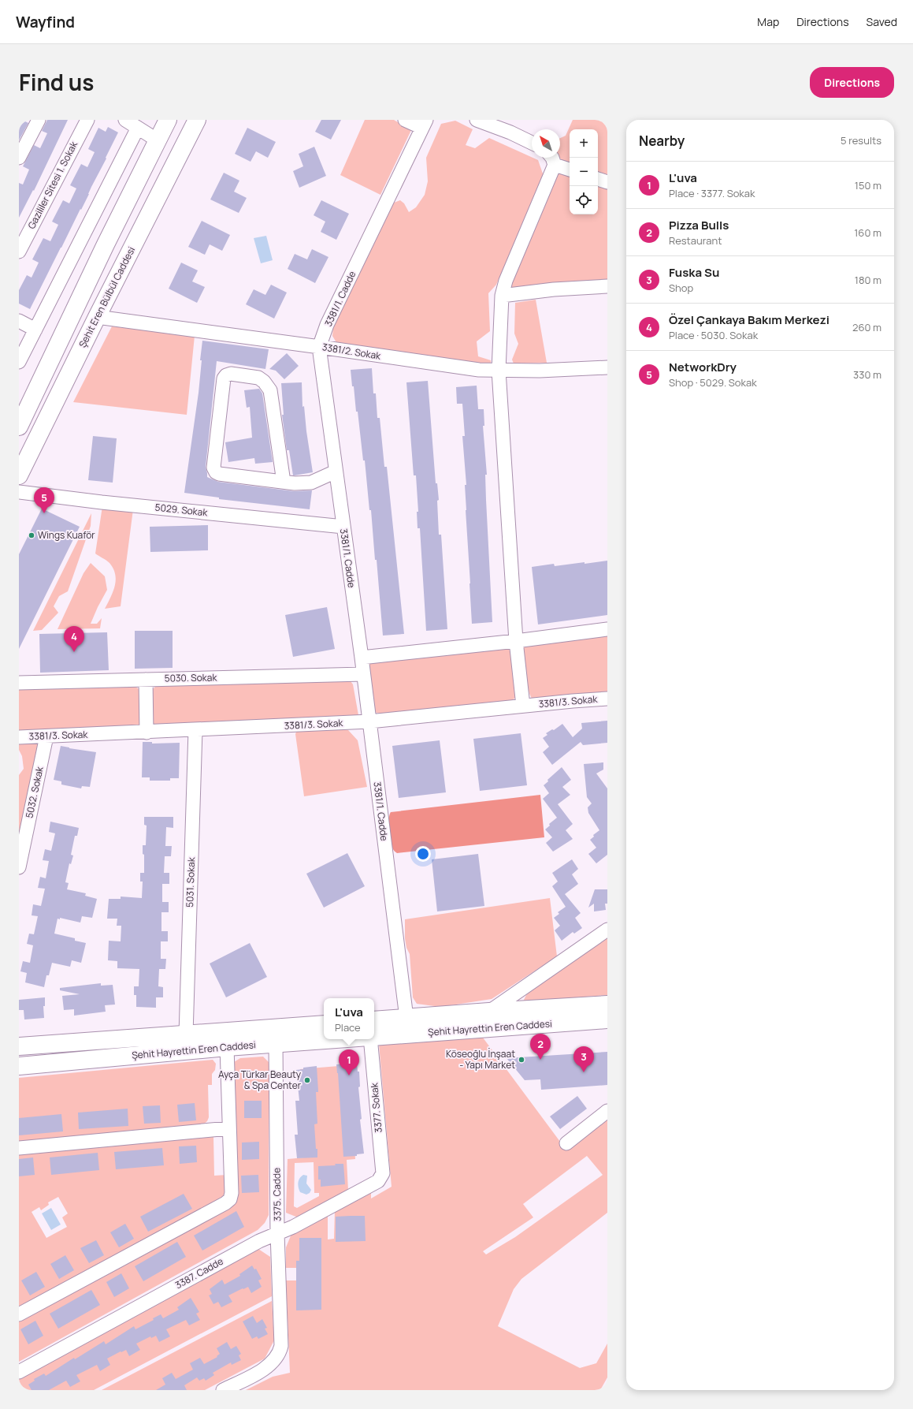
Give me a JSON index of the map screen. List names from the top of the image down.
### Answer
{
  "streets": {
    "main road": ["Şehit Eren Bülbül Caddesi", "Şehit Hayrettin Eren Caddesi"],
    "street": [
      "Gazililer Sitesi 1. Sokak",
      "3381/1. Cadde",
      "3381/2. Sokak",
      "5029. Sokak",
      "5030. Sokak",
      "3381/3. Sokak",
      "5032. Sokak",
      "5031. Sokak",
      "3377. Sokak",
      "3375. Cadde",
      "3387. Cadde"
    ]
  },
  "crossings": [
    ["Şehit Eren Bülbül Caddesi", "3381/2. Sokak"],
    ["3381/1. Cadde", "3381/2. Sokak"],
    ["3381/1. Cadde", "5029. Sokak"],
    ["3381/1. Cadde", "5030. Sokak"],
    ["3381/1. Cadde", "3381/3. Sokak"],
    ["3381/1. Cadde", "Şehit Hayrettin Eren Caddesi"],
    ["3381/3. Sokak", "5032. Sokak"],
    ["3381/3. Sokak", "5031. Sokak"],
    ["5031. Sokak", "Şehit Hayrettin Eren Caddesi"],
    ["Şehit Hayrettin Eren Caddesi", "3375. Cadde"],
    ["3377. Sokak", "3387. Cadde"],
    ["3375. Cadde", "3387. Cadde"]
  ],
  "places": ["Wings Kuaför", "Köseoğlu İnşaat - Yapı Market", "Ayça Türkar Beauty & Spa Center"],
  "north": "top left",
  "page": {
    "header": "Wayfind",
    "nav": ["Map", "Directions", "Saved"],
    "title": "Find us",
    "buttons": "Directions",
    "heading": ["Nearby", "5 results"],
    "map_buttons": ["+", "−"],
    "list": [
      {
        "mark": "1",
        "name": "L'uva",
        "note": "Place · 3377. Sokak",
        "value": "150 m"
      },
      {
        "mark": "2",
        "name": "Pizza Bulls",
        "note": "Restaurant",
        "value": "160 m"
      },
      {
        "mark": "3",
        "name": "Fuska Su",
        "note": "Shop",
        "value": "180 m"
      },
      {
        "mark": "4",
        "name": "Özel Çankaya Bakım Merkezi",
        "note": "Place · 5030. Sokak",
        "value": "260 m"
      },
      {
        "mark": "5",
        "name": "NetworkDry",
        "note": "Shop · 5029. Sokak",
        "value": "330 m"
      }
    ],
    "pins": [
      "5",
      "4",
      "2",
      "3",
      "1"
    ],
    "popup": ["L'uva", "Place"]
  }
}
